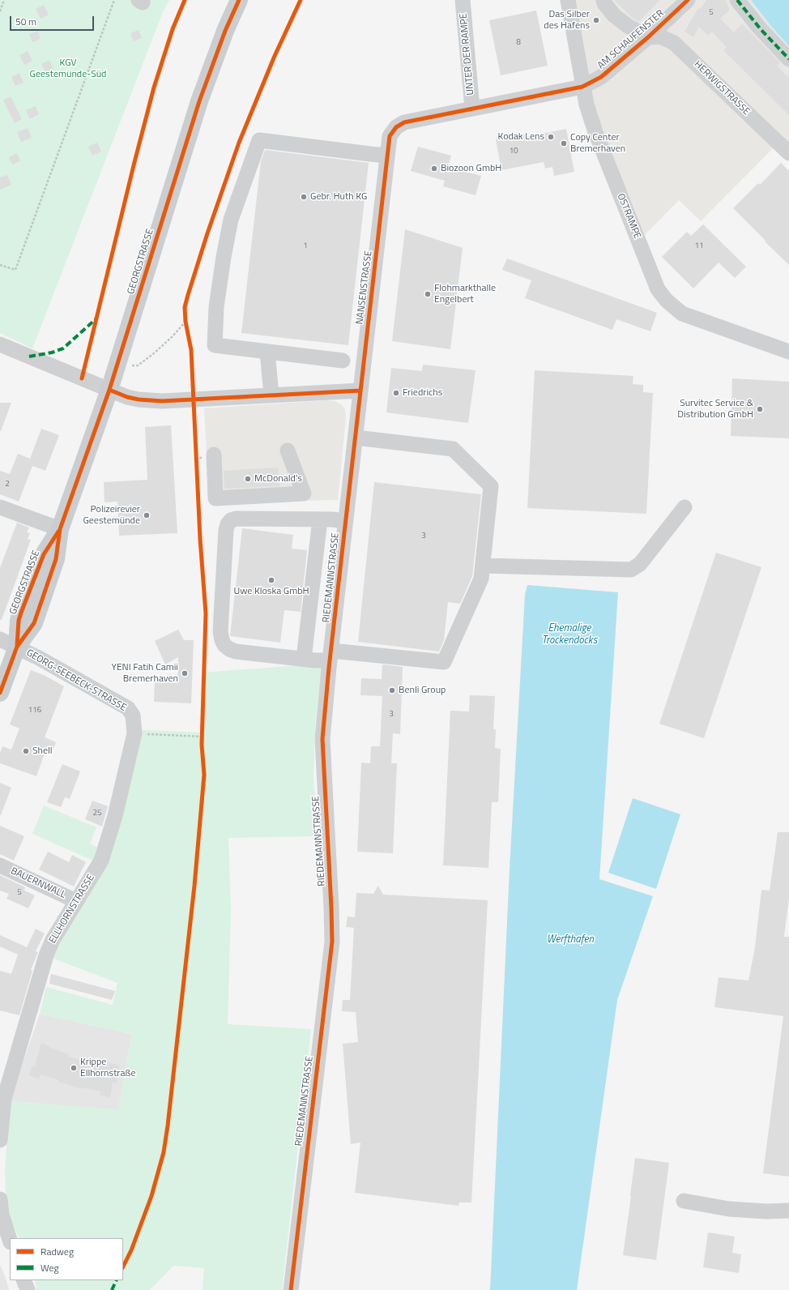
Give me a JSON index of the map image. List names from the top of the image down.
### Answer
{
  "streets": {
    "main road": ["GEORGSTRASSE"],
    "street": [
      "AM SCHAUFENSTER",
      "UNTER DER RAMPE",
      "HERWIGSTRASSE",
      "OSTRAMPE",
      "NANSENSTRASSE",
      "RIEDEMANNSTRASSE",
      "GEORG-SEEBECK-STRASSE",
      "BAUERNWALL",
      "ELLHORNSTRASSE"
    ]
  },
  "crossings": [
    ["AM SCHAUFENSTER", "HERWIGSTRASSE"],
    ["AM SCHAUFENSTER", "OSTRAMPE"],
    ["AM SCHAUFENSTER", "NANSENSTRASSE"],
    ["UNTER DER RAMPE", "NANSENSTRASSE"],
    ["OSTRAMPE", "NANSENSTRASSE"],
    ["GEORGSTRASSE", "GEORG-SEEBECK-STRASSE"],
    ["NANSENSTRASSE", "RIEDEMANNSTRASSE"],
    ["GEORG-SEEBECK-STRASSE", "ELLHORNSTRASSE"],
    ["BAUERNWALL", "ELLHORNSTRASSE"]
  ],
  "water": ["Ehemalige Trockendocks", "Werfthafen"],
  "parks": ["KGV Geestemünde-Süd"],
  "places": [
    "Das Silber des Hafens",
    "Kodak Lens",
    "Copy Center Bremerhaven",
    "Biozoon GmbH",
    "Gebr. Huth KG",
    "Flohmarkthalle Engelbert",
    "Friedrichs",
    "Survitec Service & Distribution GmbH",
    "McDonald's",
    "Polizeirevier Geestemünde",
    "Uwe Kloska GmbH",
    "YENI Fatih Camii Bremerhaven",
    "Benli Group",
    "Shell",
    "Krippe Ellhornstraße"
  ],
  "house_numbers": [
    "5",
    "8",
    "10",
    "1",
    "11",
    "2",
    "3",
    "116",
    "3",
    "25",
    "5"
  ],
  "legend": ["Radweg", "Weg"],
  "scale_bar": "50 m"
}
